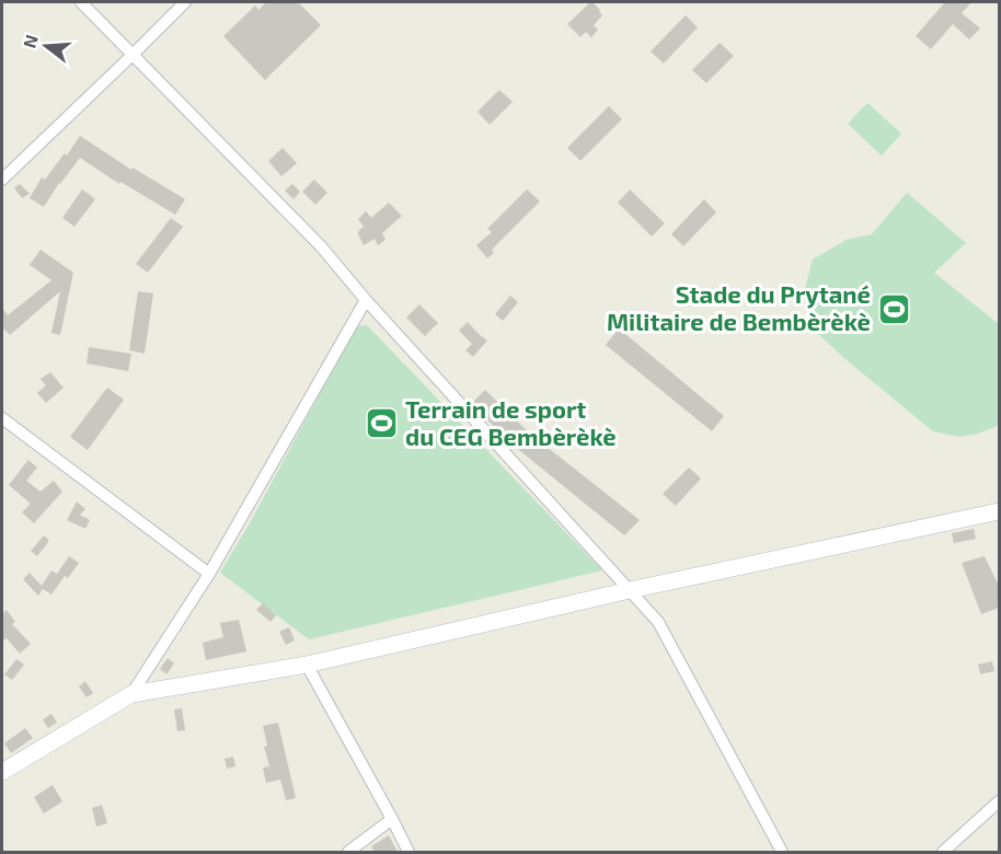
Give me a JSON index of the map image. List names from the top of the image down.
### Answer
{
  "places": {
    "sports": ["Stade du Prytané Militaire de Bembèrèkè", "Terrain de sport du CEG Bembèrèkè"]
  },
  "north": "left"
}
